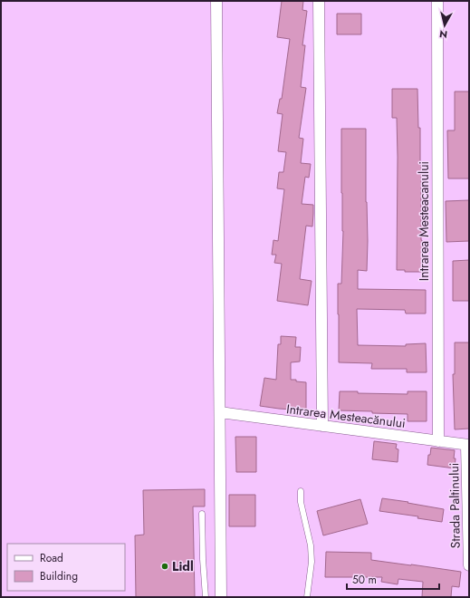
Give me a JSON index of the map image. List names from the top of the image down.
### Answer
{
  "streets": {
    "street": ["Intrarea Mesteacanului", "Intrarea Mesteacănului", "Strada Paltinului"]
  },
  "crossings": [
    ["Intrarea Mesteacanului", "Intrarea Mesteacănului"],
    ["Intrarea Mesteacănului", "Strada Paltinului"]
  ],
  "places": ["Lidl"],
  "legend": ["Road", "Building"],
  "scale_bar": "50 m",
  "north": "bottom"
}
